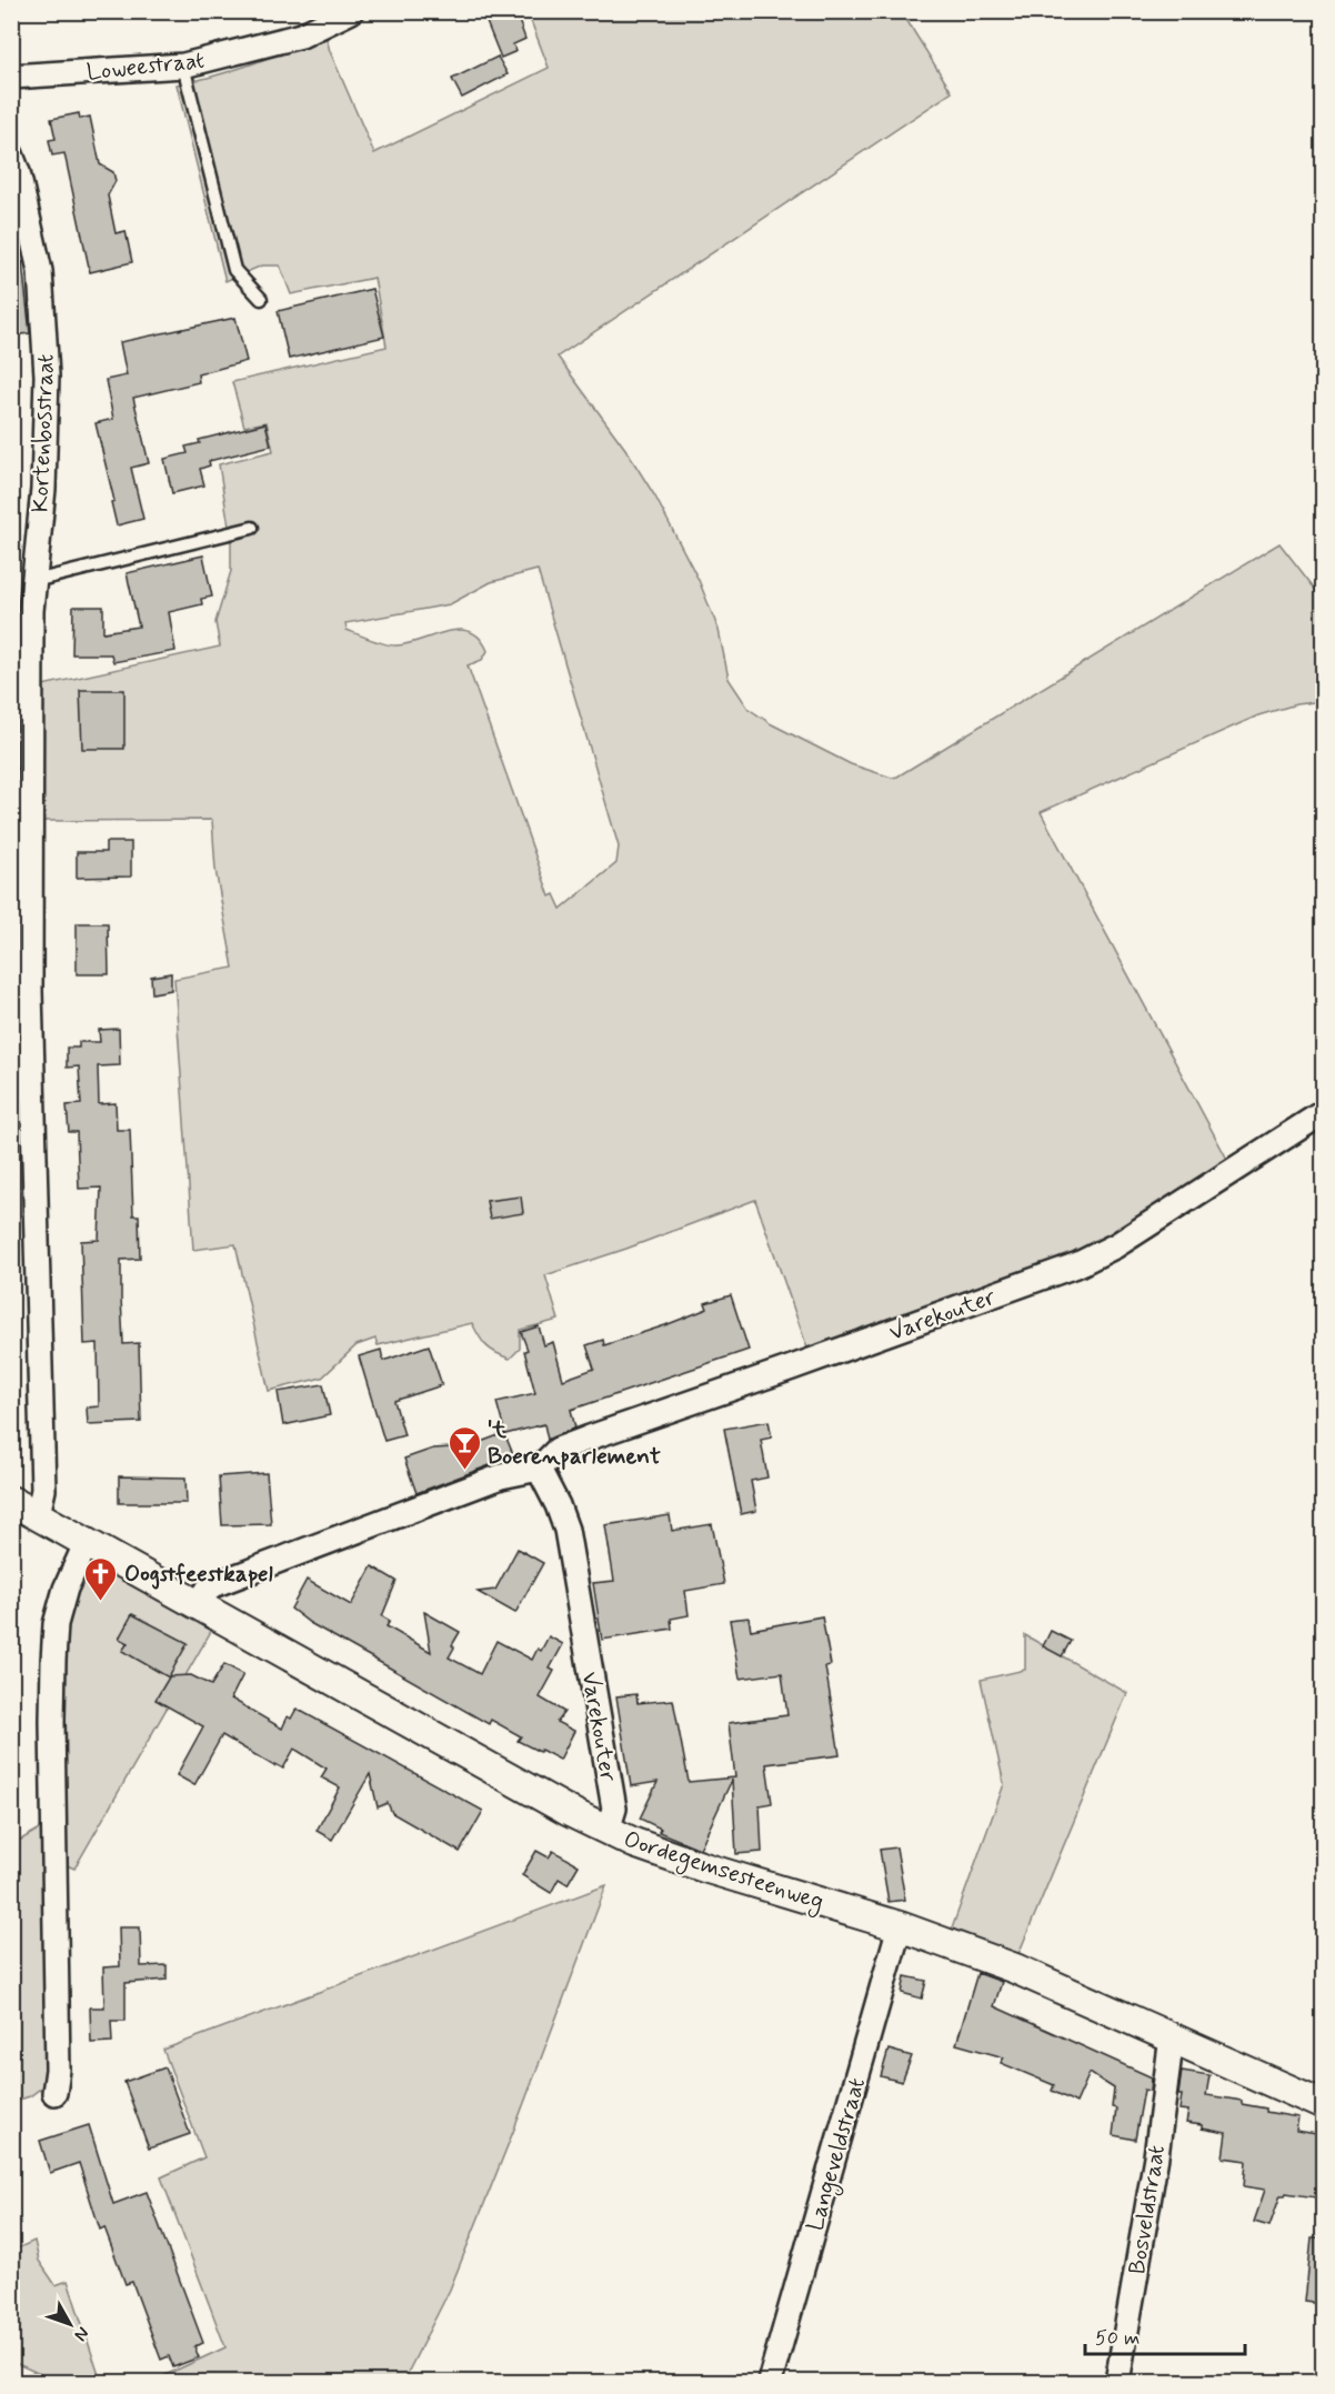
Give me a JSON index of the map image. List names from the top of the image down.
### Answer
{
  "streets": {
    "street": [
      "Loweestraat",
      "Kortenbosstraat",
      "Varekouter",
      "Oordegemsesteenweg",
      "Langeveldstraat",
      "Bosveldstraat"
    ]
  },
  "crossings": [
    ["Kortenbosstraat", "Oordegemsesteenweg"],
    ["Varekouter", "Oordegemsesteenweg"],
    ["Oordegemsesteenweg", "Langeveldstraat"],
    ["Oordegemsesteenweg", "Bosveldstraat"]
  ],
  "places": {
    "bar": ["'t Boerenparlement"],
    "church": ["Oogstfeestkapel"]
  },
  "scale_bar": "50 m",
  "north": "bottom right"
}
